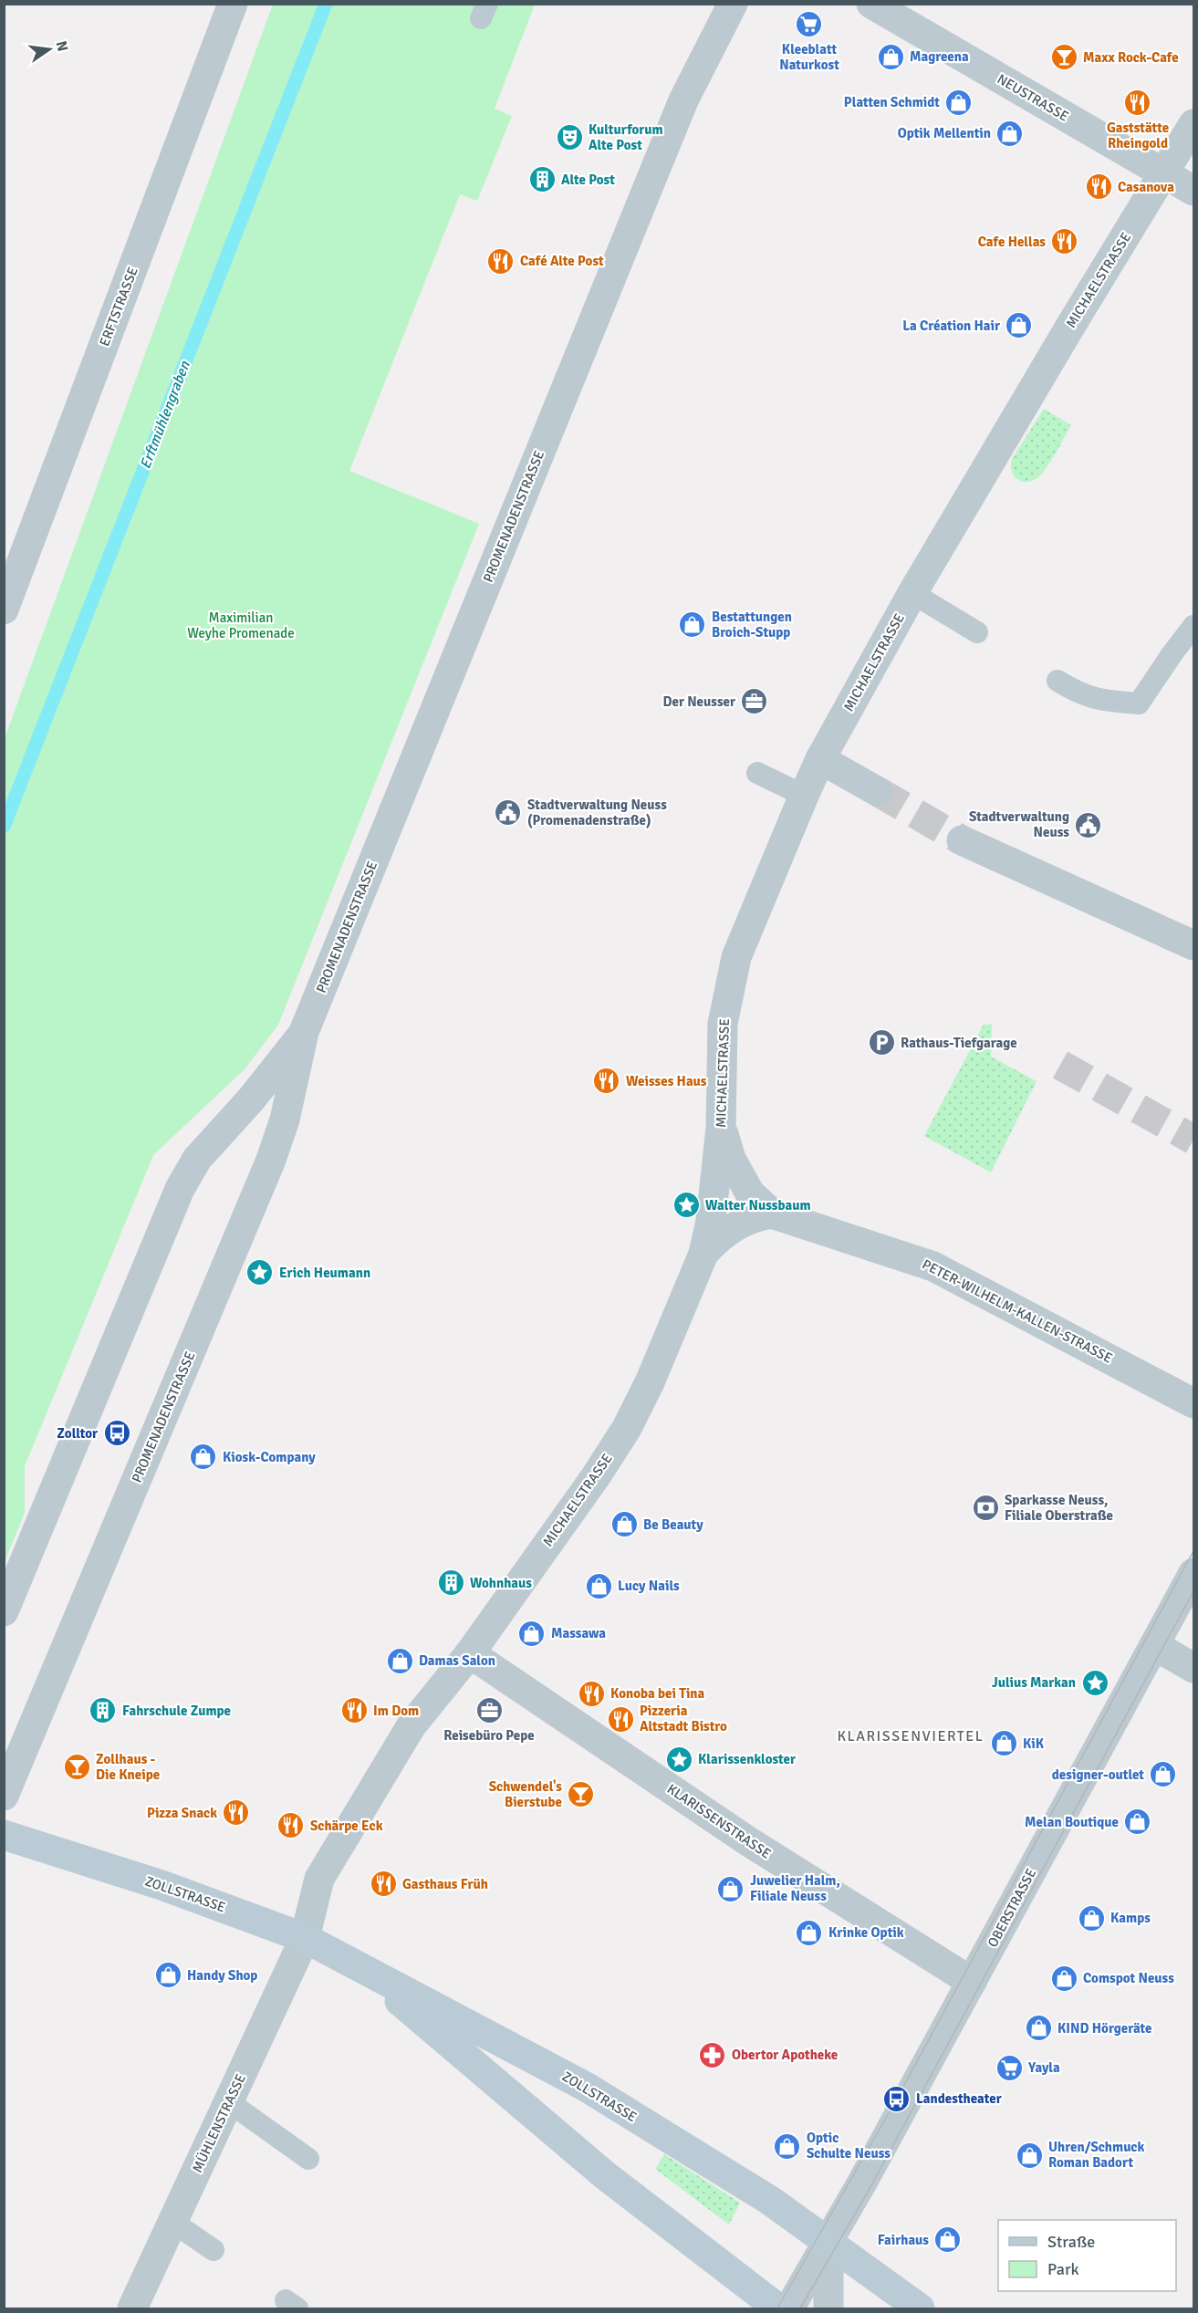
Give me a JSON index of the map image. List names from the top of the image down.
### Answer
{
  "streets": {
    "main road": ["ZOLLSTRASSE"],
    "street": [
      "NEUSTRASSE",
      "MICHAELSTRASSE",
      "ERFTSTRASSE",
      "PROMENADENSTRASSE",
      "PETER-WILHELM-KALLEN-STRASSE",
      "KLARISSENSTRASSE",
      "OBERSTRASSE",
      "MÜHLENSTRASSE"
    ]
  },
  "crossings": [
    ["NEUSTRASSE", "MICHAELSTRASSE"],
    ["MICHAELSTRASSE", "PETER-WILHELM-KALLEN-STRASSE"],
    ["MICHAELSTRASSE", "KLARISSENSTRASSE"],
    ["MICHAELSTRASSE", "ZOLLSTRASSE"],
    ["MICHAELSTRASSE", "MÜHLENSTRASSE"],
    ["KLARISSENSTRASSE", "OBERSTRASSE"],
    ["ZOLLSTRASSE", "OBERSTRASSE"],
    ["ZOLLSTRASSE", "MÜHLENSTRASSE"]
  ],
  "districts": ["KLARISSENVIERTEL"],
  "water": ["Erftmühlengraben"],
  "parks": ["Maximilian Weyhe Promenade"],
  "places": {
    "supermarket": ["Kleeblatt Naturkost", "Yayla"],
    "shop": [
      "Magreena",
      "Platten Schmidt",
      "Optik Mellentin",
      "La Création Hair",
      "Bestattungen Broich-Stupp",
      "Kiosk-Company",
      "Be Beauty",
      "Lucy Nails",
      "Massawa",
      "Damas Salon",
      "KiK",
      "designer-outlet",
      "Melan Boutique",
      "Juwelier Halm, Filiale Neuss",
      "Kamps",
      "Krinke Optik",
      "Handy Shop",
      "Comspot Neuss",
      "KIND Hörgeräte",
      "Optic Schulte Neuss",
      "Uhren/Schmuck Roman Badort",
      "Fairhaus"
    ],
    "bar": ["Maxx Rock-Cafe", "Zollhaus - Die Kneipe", "Schwendel's Bierstube"],
    "restaurant": [
      "Gaststätte Rheingold",
      "Casanova",
      "Cafe Hellas",
      "Café Alte Post",
      "Weisses Haus",
      "Konoba bei Tina",
      "Im Dom",
      "Pizzeria Altstadt Bistro",
      "Pizza Snack",
      "Schärpe Eck",
      "Gasthaus Früh"
    ],
    "theatre": ["Kulturforum Alte Post"],
    "building": ["Alte Post", "Wohnhaus", "Fahrschule Zumpe"],
    "office": ["Der Neusser", "Reisebüro Pepe"],
    "public building": ["Stadtverwaltung Neuss (Promenadenstraße)", "Stadtverwaltung Neuss"],
    "parking": ["Rathaus-Tiefgarage"],
    "place": [
      "Walter Nussbaum",
      "Erich Heumann",
      "Julius Markan",
      "Klarissenkloster"
    ],
    "bus stop": ["Zolltor", "Landestheater"],
    "bank": ["Sparkasse Neuss, Filiale Oberstraße"],
    "pharmacy": ["Obertor Apotheke"]
  },
  "legend": ["Straße", "Park"],
  "north": "right"
}
